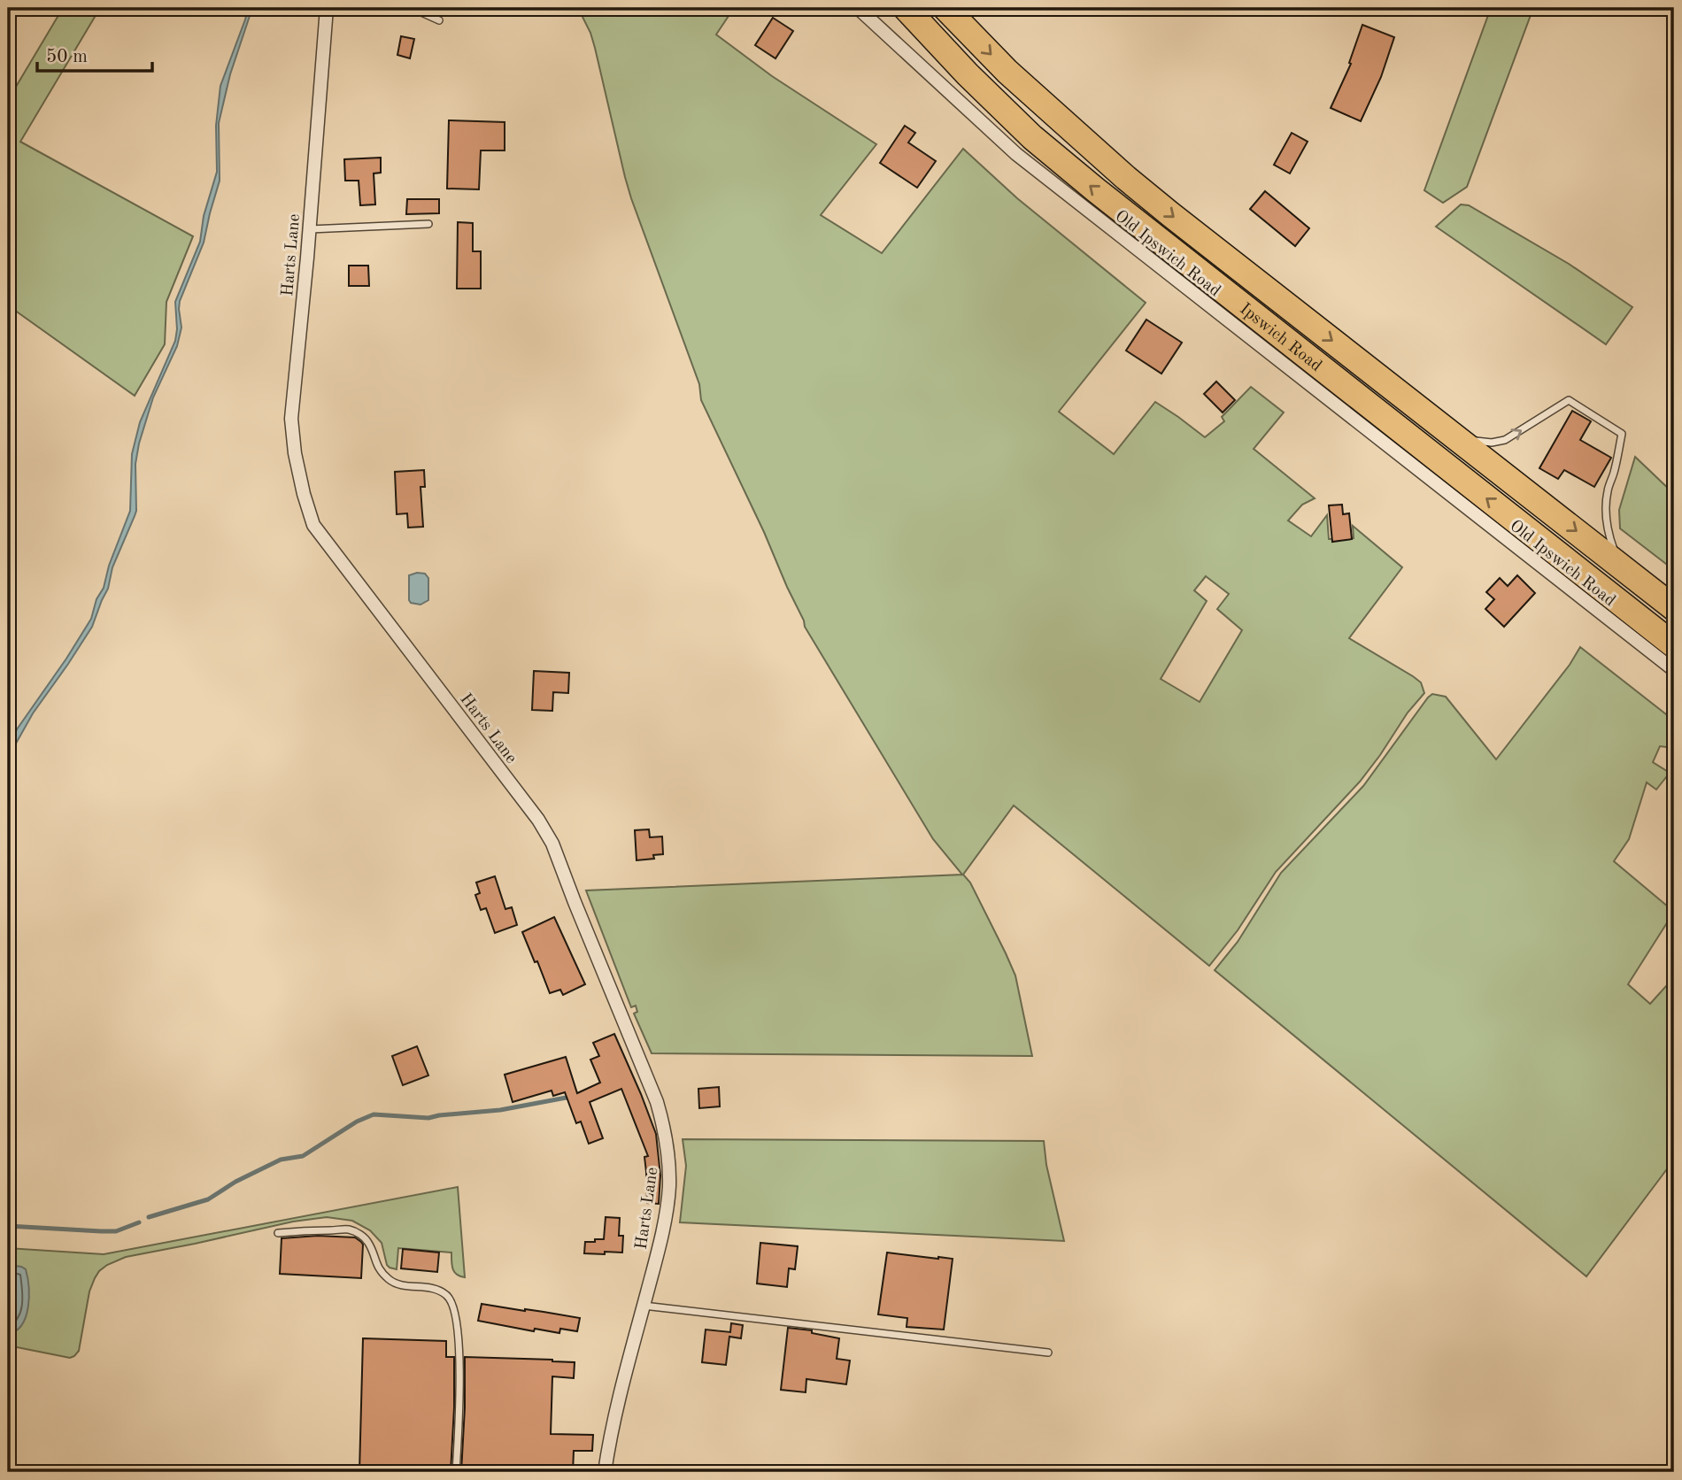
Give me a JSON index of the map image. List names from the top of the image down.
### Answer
{
  "streets": {
    "highway": ["Ipswich Road"],
    "street": ["Old Ipswich Road", "Harts Lane"]
  },
  "scale_bar": "50 m"
}
